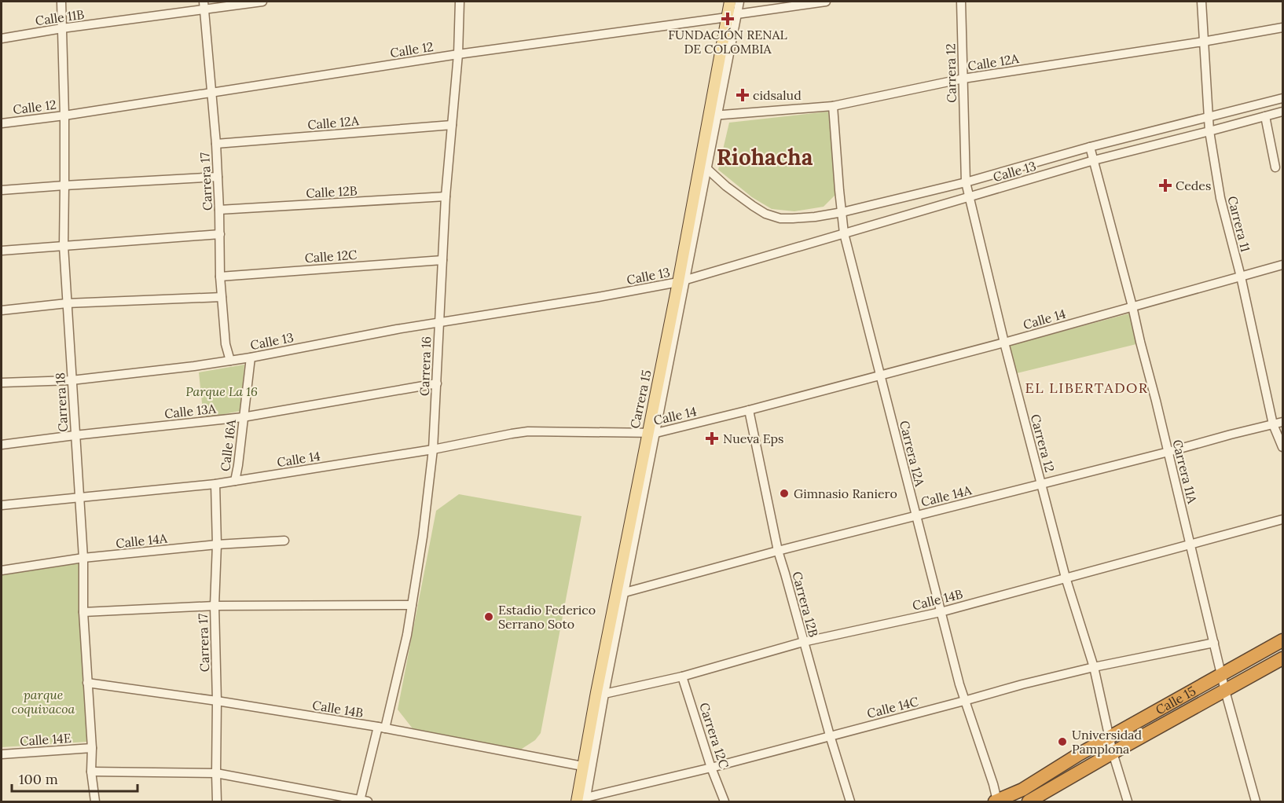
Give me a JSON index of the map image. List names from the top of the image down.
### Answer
{
  "streets": {
    "highway": ["Calle 15"],
    "main road": ["Carrera 15"],
    "street": [
      "Calle 11B",
      "Calle 12",
      "Calle 12A",
      "Carrera 12",
      "Calle 13",
      "Carrera 17",
      "Calle 12B",
      "Carrera 11",
      "Calle 12C",
      "Calle 14",
      "Carrera 16",
      "Carrera 18",
      "Calle 13A",
      "Calle 16A",
      "Carrera 12A",
      "Carrera 11A",
      "Calle 14A",
      "Calle 14B",
      "Carrera 12B",
      "Calle 14C",
      "Carrera 12C",
      "Calle 14E"
    ]
  },
  "crossings": [
    ["Calle 11B", "Carrera 17"],
    ["Calle 11B", "Carrera 18"],
    ["Calle 12", "Carrera 17"],
    ["Calle 12", "Carrera 16"],
    ["Calle 12", "Carrera 15"],
    ["Calle 12", "Carrera 18"],
    ["Calle 12A", "Carrera 12"],
    ["Calle 12A", "Carrera 17"],
    ["Calle 12A", "Carrera 11"],
    ["Calle 12A", "Carrera 16"],
    ["Calle 12A", "Carrera 15"],
    ["Calle 12A", "Carrera 12A"],
    ["Carrera 12", "Calle 13"],
    ["Carrera 12", "Calle 14"],
    ["Carrera 12", "Calle 14A"],
    ["Carrera 12", "Calle 14B"],
    ["Carrera 12", "Calle 15"],
    ["Carrera 12", "Calle 14C"],
    ["Calle 13", "Carrera 17"],
    ["Calle 13", "Carrera 11"],
    ["Calle 13", "Carrera 16"],
    ["Calle 13", "Carrera 15"],
    ["Calle 13", "Carrera 18"],
    ["Calle 13", "Calle 16A"],
    ["Calle 13", "Carrera 12A"],
    ["Calle 13", "Carrera 11A"],
    ["Carrera 17", "Calle 12B"],
    ["Carrera 17", "Calle 12C"],
    ["Carrera 17", "Calle 14"],
    ["Carrera 17", "Calle 14A"],
    ["Carrera 17", "Calle 14B"],
    ["Calle 12B", "Carrera 16"],
    ["Carrera 11", "Calle 14"],
    ["Carrera 11", "Calle 14A"],
    ["Calle 12C", "Carrera 16"],
    ["Calle 14", "Carrera 16"],
    ["Calle 14", "Carrera 15"],
    ["Calle 14", "Carrera 18"],
    ["Calle 14", "Calle 16A"],
    ["Calle 14", "Carrera 12A"],
    ["Calle 14", "Carrera 11A"],
    ["Calle 14", "Carrera 12B"],
    ["Carrera 16", "Calle 13A"],
    ["Carrera 16", "Calle 14B"],
    ["Carrera 15", "Calle 14A"],
    ["Carrera 15", "Calle 14B"],
    ["Carrera 15", "Calle 14C"],
    ["Carrera 18", "Calle 13A"],
    ["Carrera 18", "Calle 14A"],
    ["Carrera 18", "Calle 14B"],
    ["Carrera 18", "Calle 14E"],
    ["Calle 13A", "Calle 16A"],
    ["Carrera 12A", "Calle 14A"],
    ["Carrera 12A", "Calle 14B"],
    ["Carrera 12A", "Calle 15"],
    ["Carrera 12A", "Calle 14C"],
    ["Carrera 11A", "Calle 14A"],
    ["Carrera 11A", "Calle 14B"],
    ["Carrera 11A", "Calle 15"],
    ["Carrera 11A", "Calle 14C"],
    ["Calle 14A", "Carrera 12B"],
    ["Calle 14B", "Carrera 12B"],
    ["Calle 14B", "Carrera 12C"],
    ["Carrera 12B", "Calle 14C"],
    ["Calle 14C", "Carrera 12C"]
  ],
  "districts": ["Riohacha", "EL LIBERTADOR"],
  "parks": ["Parque La 16", "parque coquivacoa"],
  "places": {
    "health": [
      "FUNDACIÓN RENAL DE COLOMBIA",
      "cidsalud",
      "Cedes",
      "Nueva Eps"
    ],
    "other": ["Gimnasio Raniero", "Estadio Federico Serrano Soto", "Universidad Pamplona"]
  },
  "scale_bar": "100 m"
}
